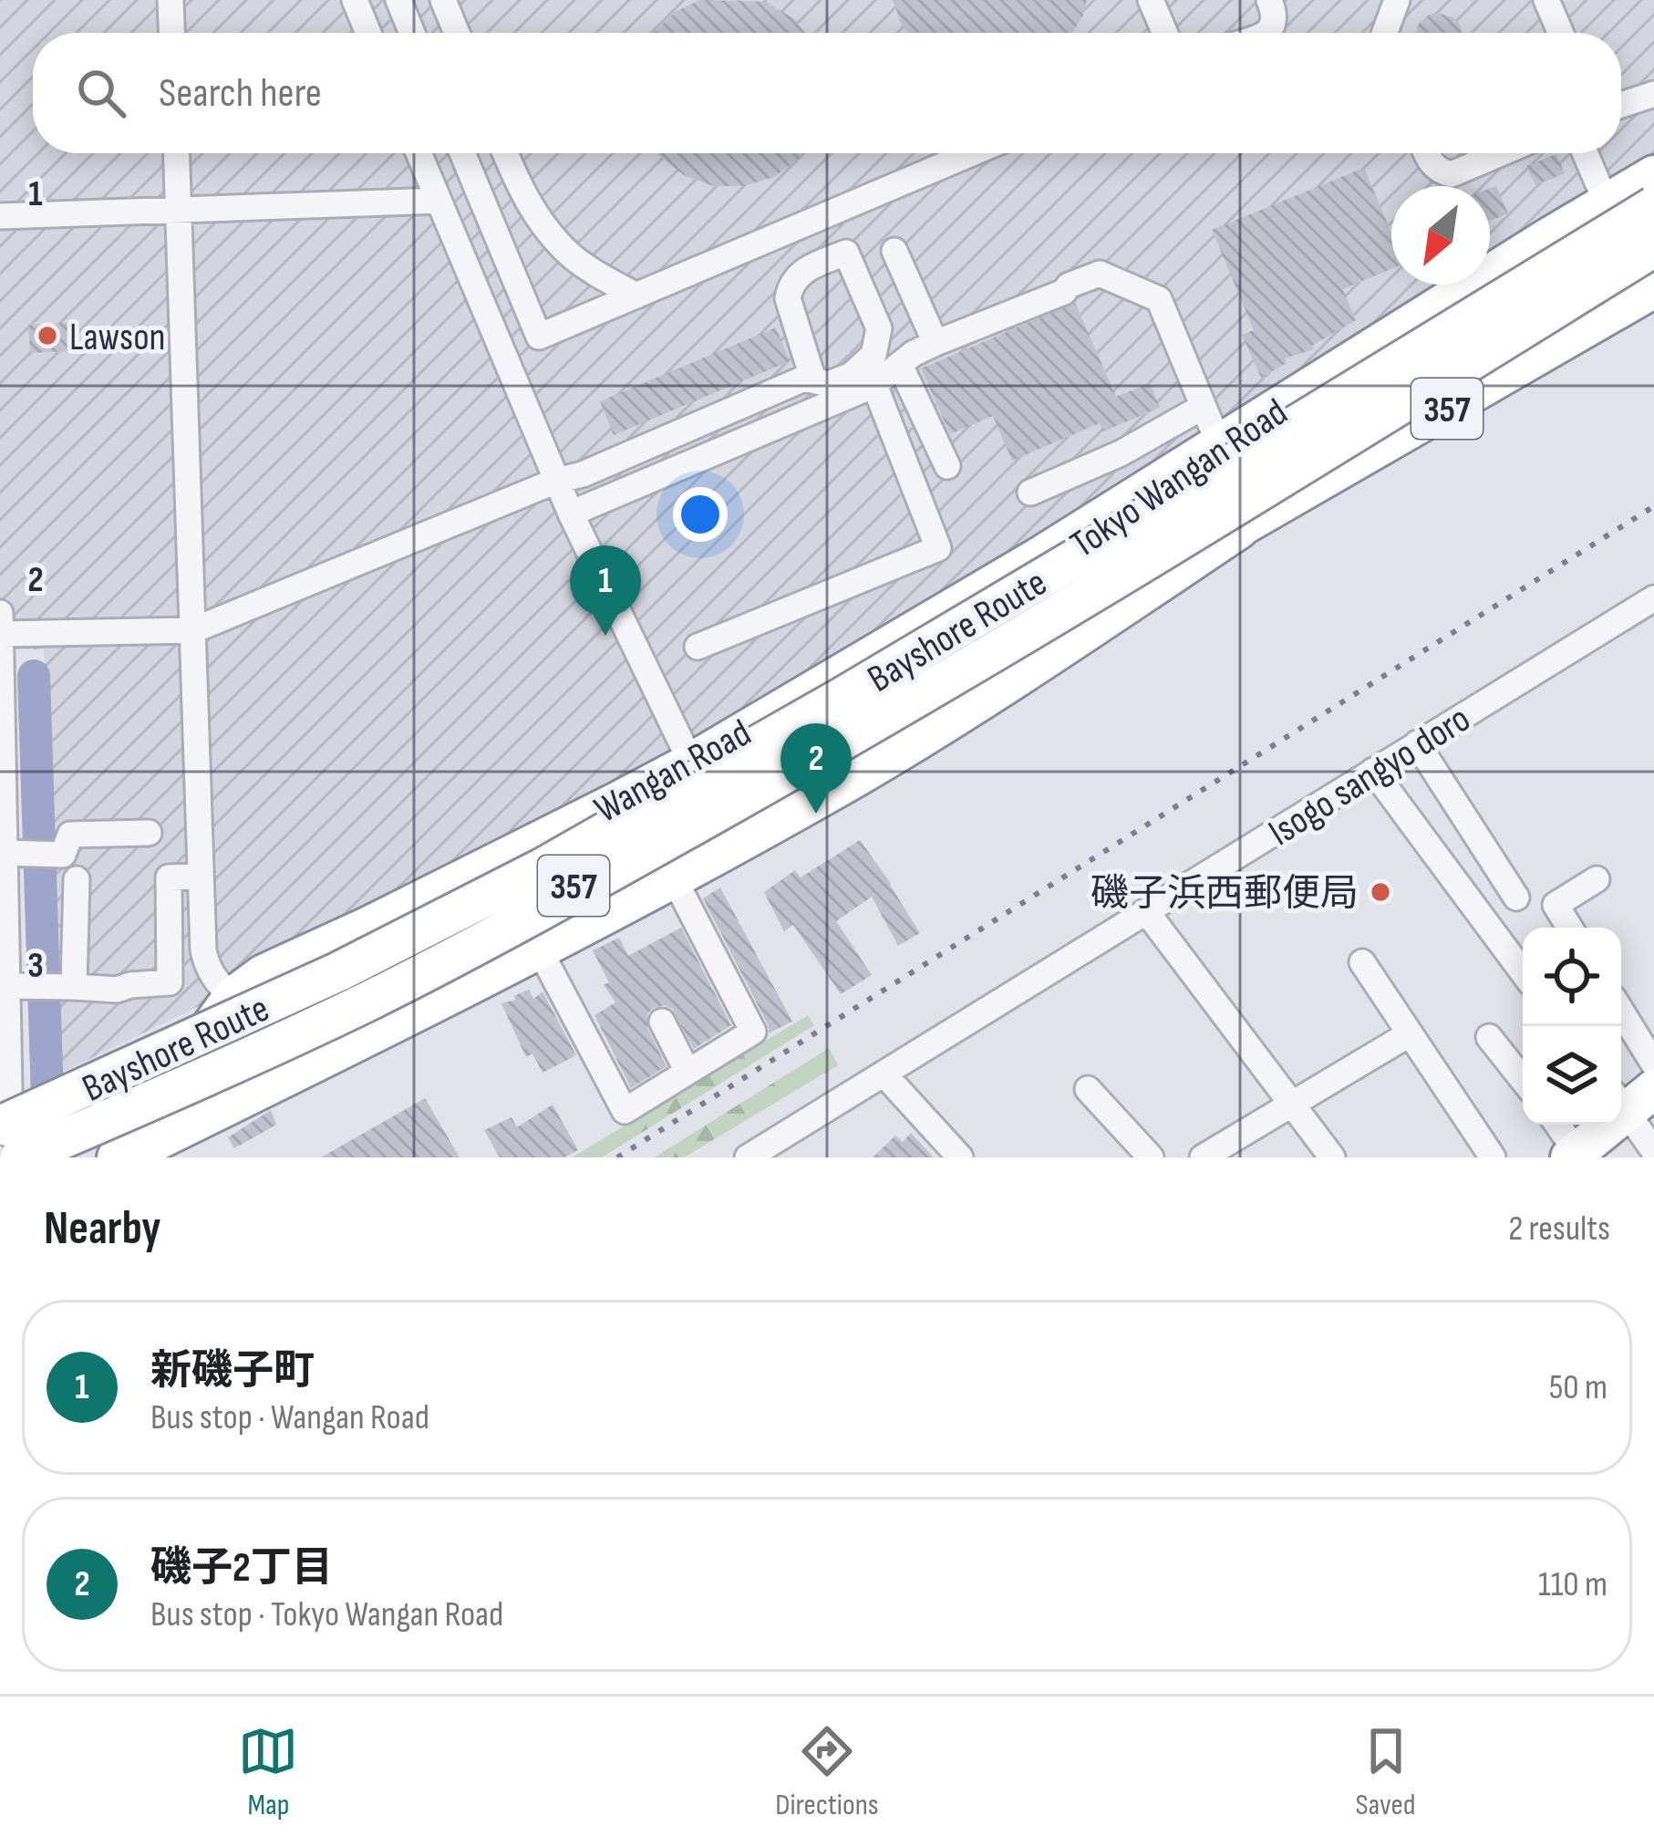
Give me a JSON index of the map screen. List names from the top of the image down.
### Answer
{
  "streets": {
    "highway": [
      "357",
      "Tokyo Wangan Road",
      "Bayshore Route",
      "Wangan Road"
    ],
    "street": ["Isogo sangyo doro"]
  },
  "crossings": [
    ["Tokyo Wangan Road", "Bayshore Route"],
    ["Tokyo Wangan Road", "Wangan Road"]
  ],
  "places": ["Lawson", "磯子浜西郵便局"],
  "north": "bottom left",
  "page": {
    "search": "Search here",
    "pins": ["1", "2"],
    "heading": ["Nearby", "2 results"],
    "list": [
      {
        "mark": "1",
        "name": "新磯子町",
        "note": "Bus stop · Wangan Road",
        "value": "50 m"
      },
      {
        "mark": "2",
        "name": "磯子2丁目",
        "note": "Bus stop · Tokyo Wangan Road",
        "value": "110 m"
      }
    ],
    "nav": ["Map", "Directions", "Saved"]
  },
  "grid": {
    "rows": ["1", "2", "3"]
  }
}
